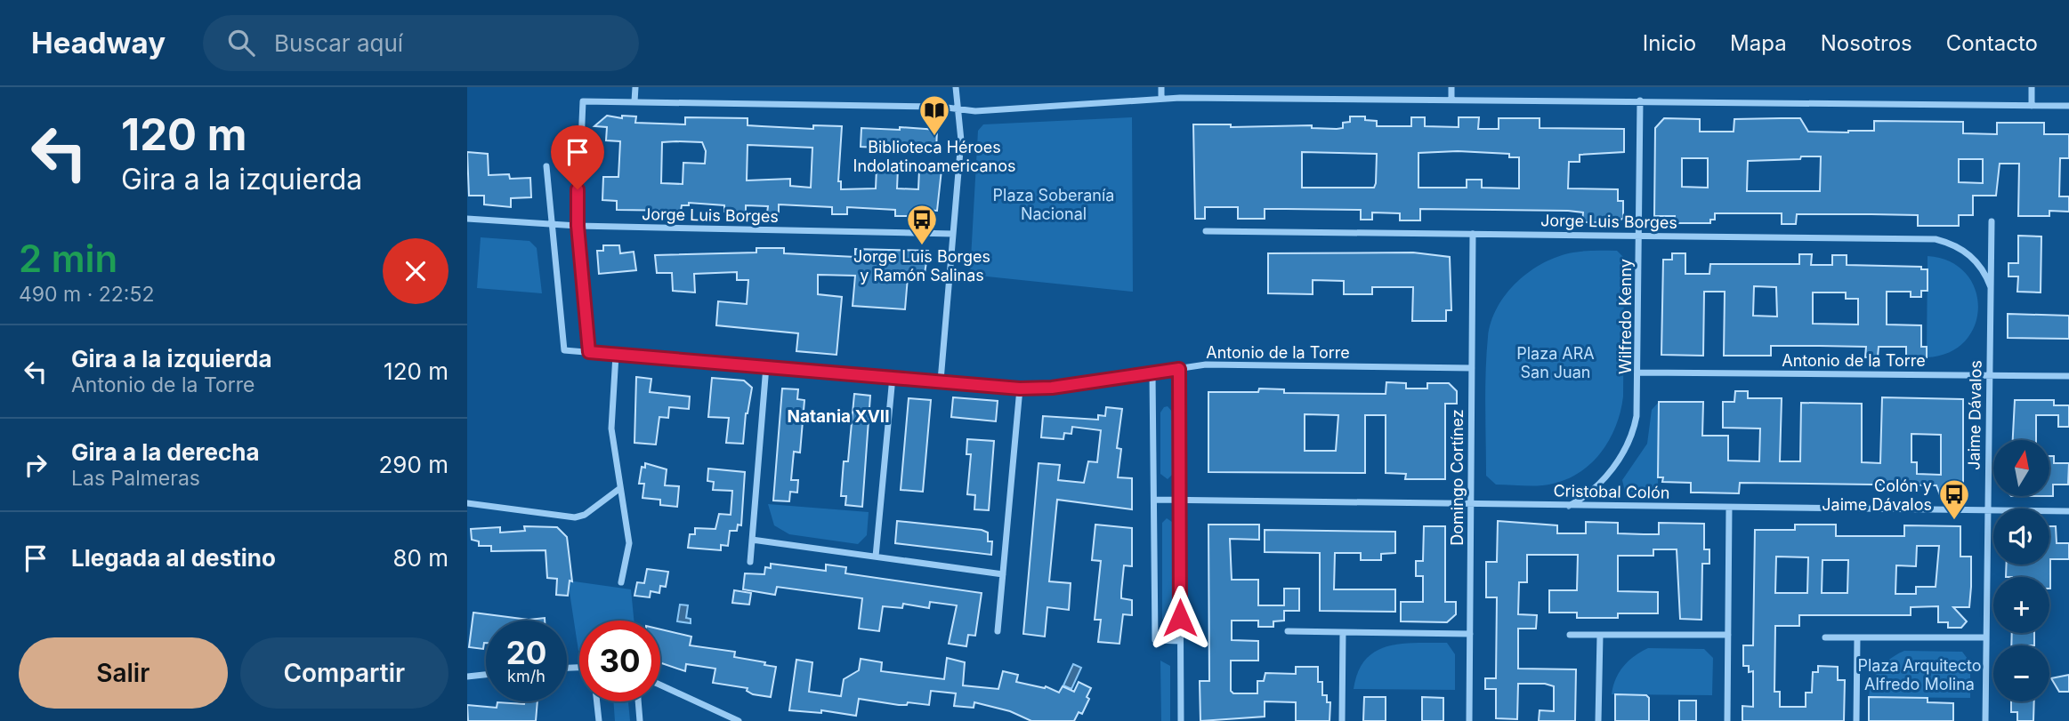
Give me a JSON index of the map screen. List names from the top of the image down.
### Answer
{
  "streets": {
    "street": [
      "Jorge Luis Borges",
      "Wilfredo Kenny",
      "Antonio de la Torre",
      "Jaime Dávalos",
      "Domingo Cortínez",
      "Cristobal Colón"
    ]
  },
  "crossings": [
    ["Jorge Luis Borges", "Wilfredo Kenny"],
    ["Jorge Luis Borges", "Antonio de la Torre"],
    ["Jorge Luis Borges", "Jaime Dávalos"],
    ["Jorge Luis Borges", "Domingo Cortínez"],
    ["Wilfredo Kenny", "Antonio de la Torre"],
    ["Wilfredo Kenny", "Cristobal Colón"],
    ["Antonio de la Torre", "Jaime Dávalos"],
    ["Antonio de la Torre", "Domingo Cortínez"],
    ["Jaime Dávalos", "Cristobal Colón"],
    ["Domingo Cortínez", "Cristobal Colón"]
  ],
  "districts": ["Natania XVII"],
  "parks": ["Plaza Soberanía Nacional", "Plaza ARA San Juan", "Plaza Arquitecto Alfredo Molina"],
  "places": {
    "library": ["Biblioteca Héroes Indolatinoamericanos"],
    "bus stop": ["Jorge Luis Borges y Ramón Salinas", "Colón y Jaime Dávalos"]
  },
  "north": "top",
  "page": {
    "header": "Headway",
    "search": "Buscar aquí",
    "nav": [
      "Inicio",
      "Mapa",
      "Nosotros",
      "Contacto"
    ],
    "turn": ["120 m", "Gira a la izquierda"],
    "heading": ["2 min", "490 m · 22:52"],
    "list": [
      {
        "name": "Gira a la izquierda",
        "note": "Antonio de la Torre",
        "value": "120 m"
      },
      {
        "name": "Gira a la derecha",
        "note": "Las Palmeras",
        "value": "290 m"
      },
      {
        "name": "Llegada al destino",
        "value": "80 m"
      }
    ],
    "map_buttons": ["+", "−"],
    "speed": "20 km/h",
    "limit": "30",
    "buttons": ["Salir", "Compartir"]
  }
}
